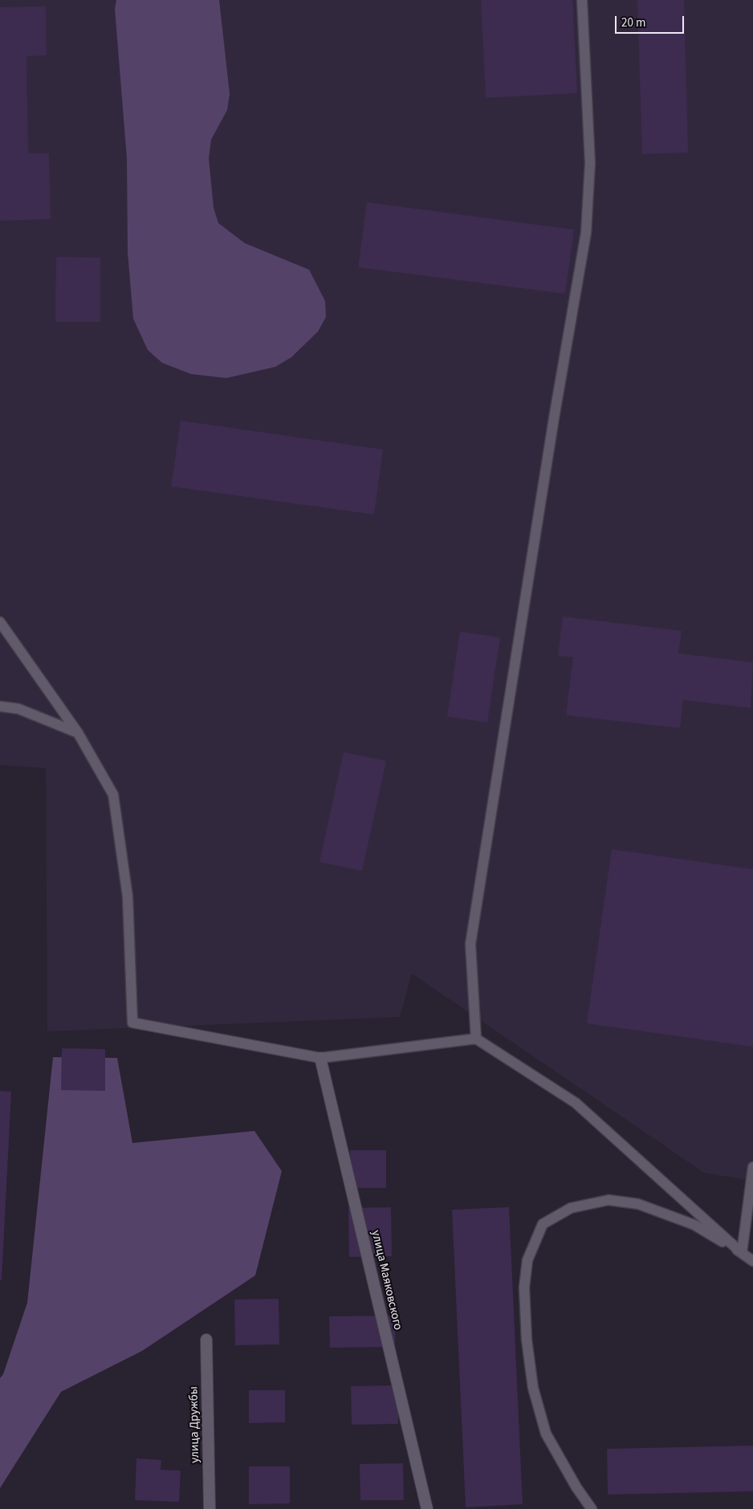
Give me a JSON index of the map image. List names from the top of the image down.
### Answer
{
  "streets": {
    "street": ["улица Маяковского", "улица Дружбы"]
  },
  "scale_bar": "20 m"
}
